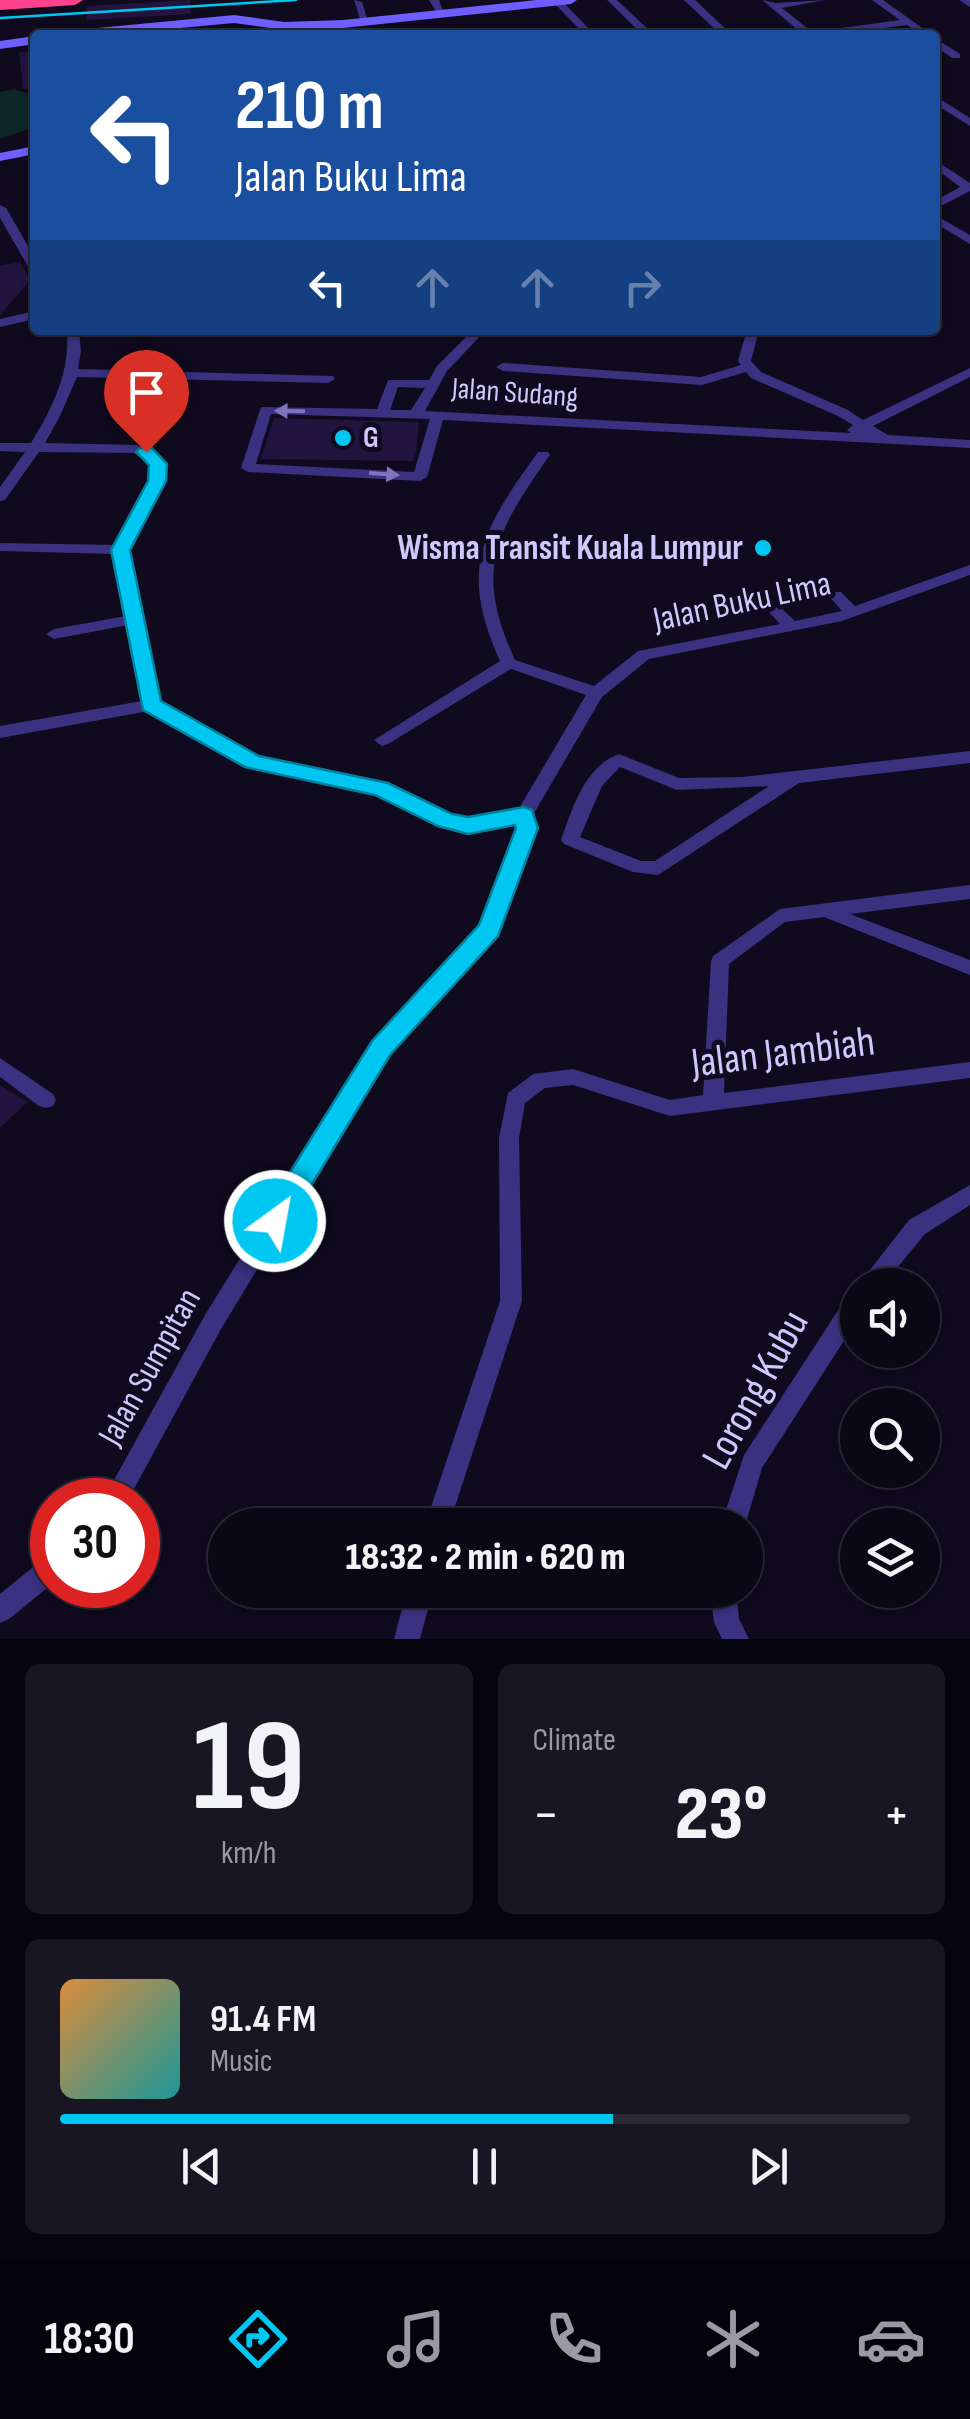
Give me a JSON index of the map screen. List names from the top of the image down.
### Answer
{
  "streets": {
    "street": [
      "Jalan Sudang",
      "Jalan Buku Lima",
      "Jalan Jambiah",
      "Jalan Sumpitan",
      "Lorong Kubu"
    ]
  },
  "crossings": [
    ["Jalan Buku Lima", "Jalan Sumpitan"]
  ],
  "places": ["G", "Wisma Transit Kuala Lumpur"],
  "page": {
    "turn": ["210 m", "Jalan Buku Lima"],
    "limit": "30",
    "trip": "18:32 · 2 min · 620 m",
    "tile": [
      ["19", "km/h"],
      "Climate"
    ],
    "heat": ["−", "23°", "+"],
    "song": ["91.4 FM", "Music"],
    "tabs": "18:30"
  }
}
